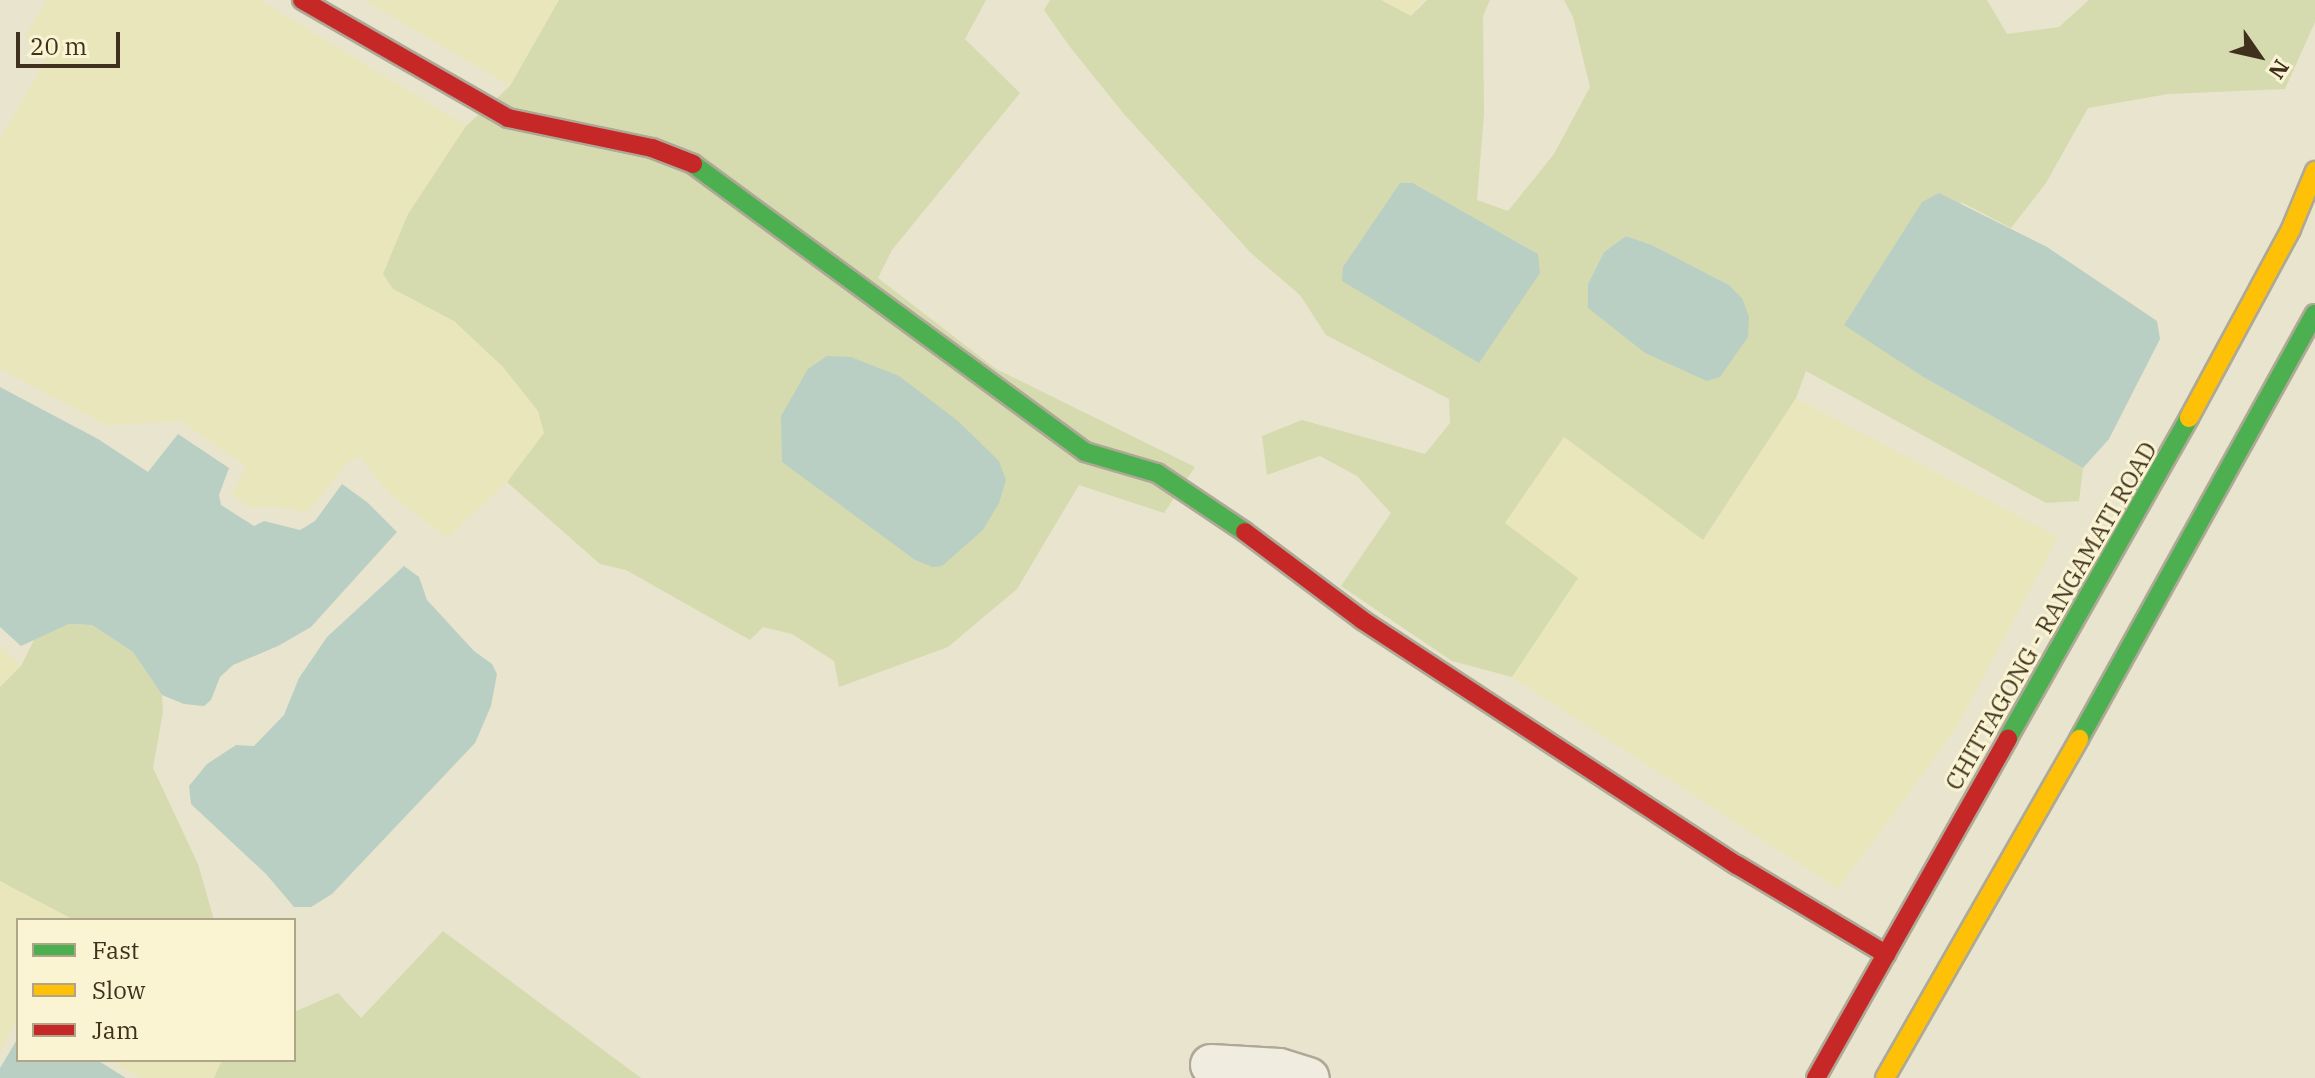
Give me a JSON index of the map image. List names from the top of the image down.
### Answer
{
  "streets": {
    "main road": ["CHITTAGONG - RANGAMATI ROAD"]
  },
  "legend": ["Fast", "Slow", "Jam"],
  "scale_bar": "20 m",
  "north": "bottom right"
}
